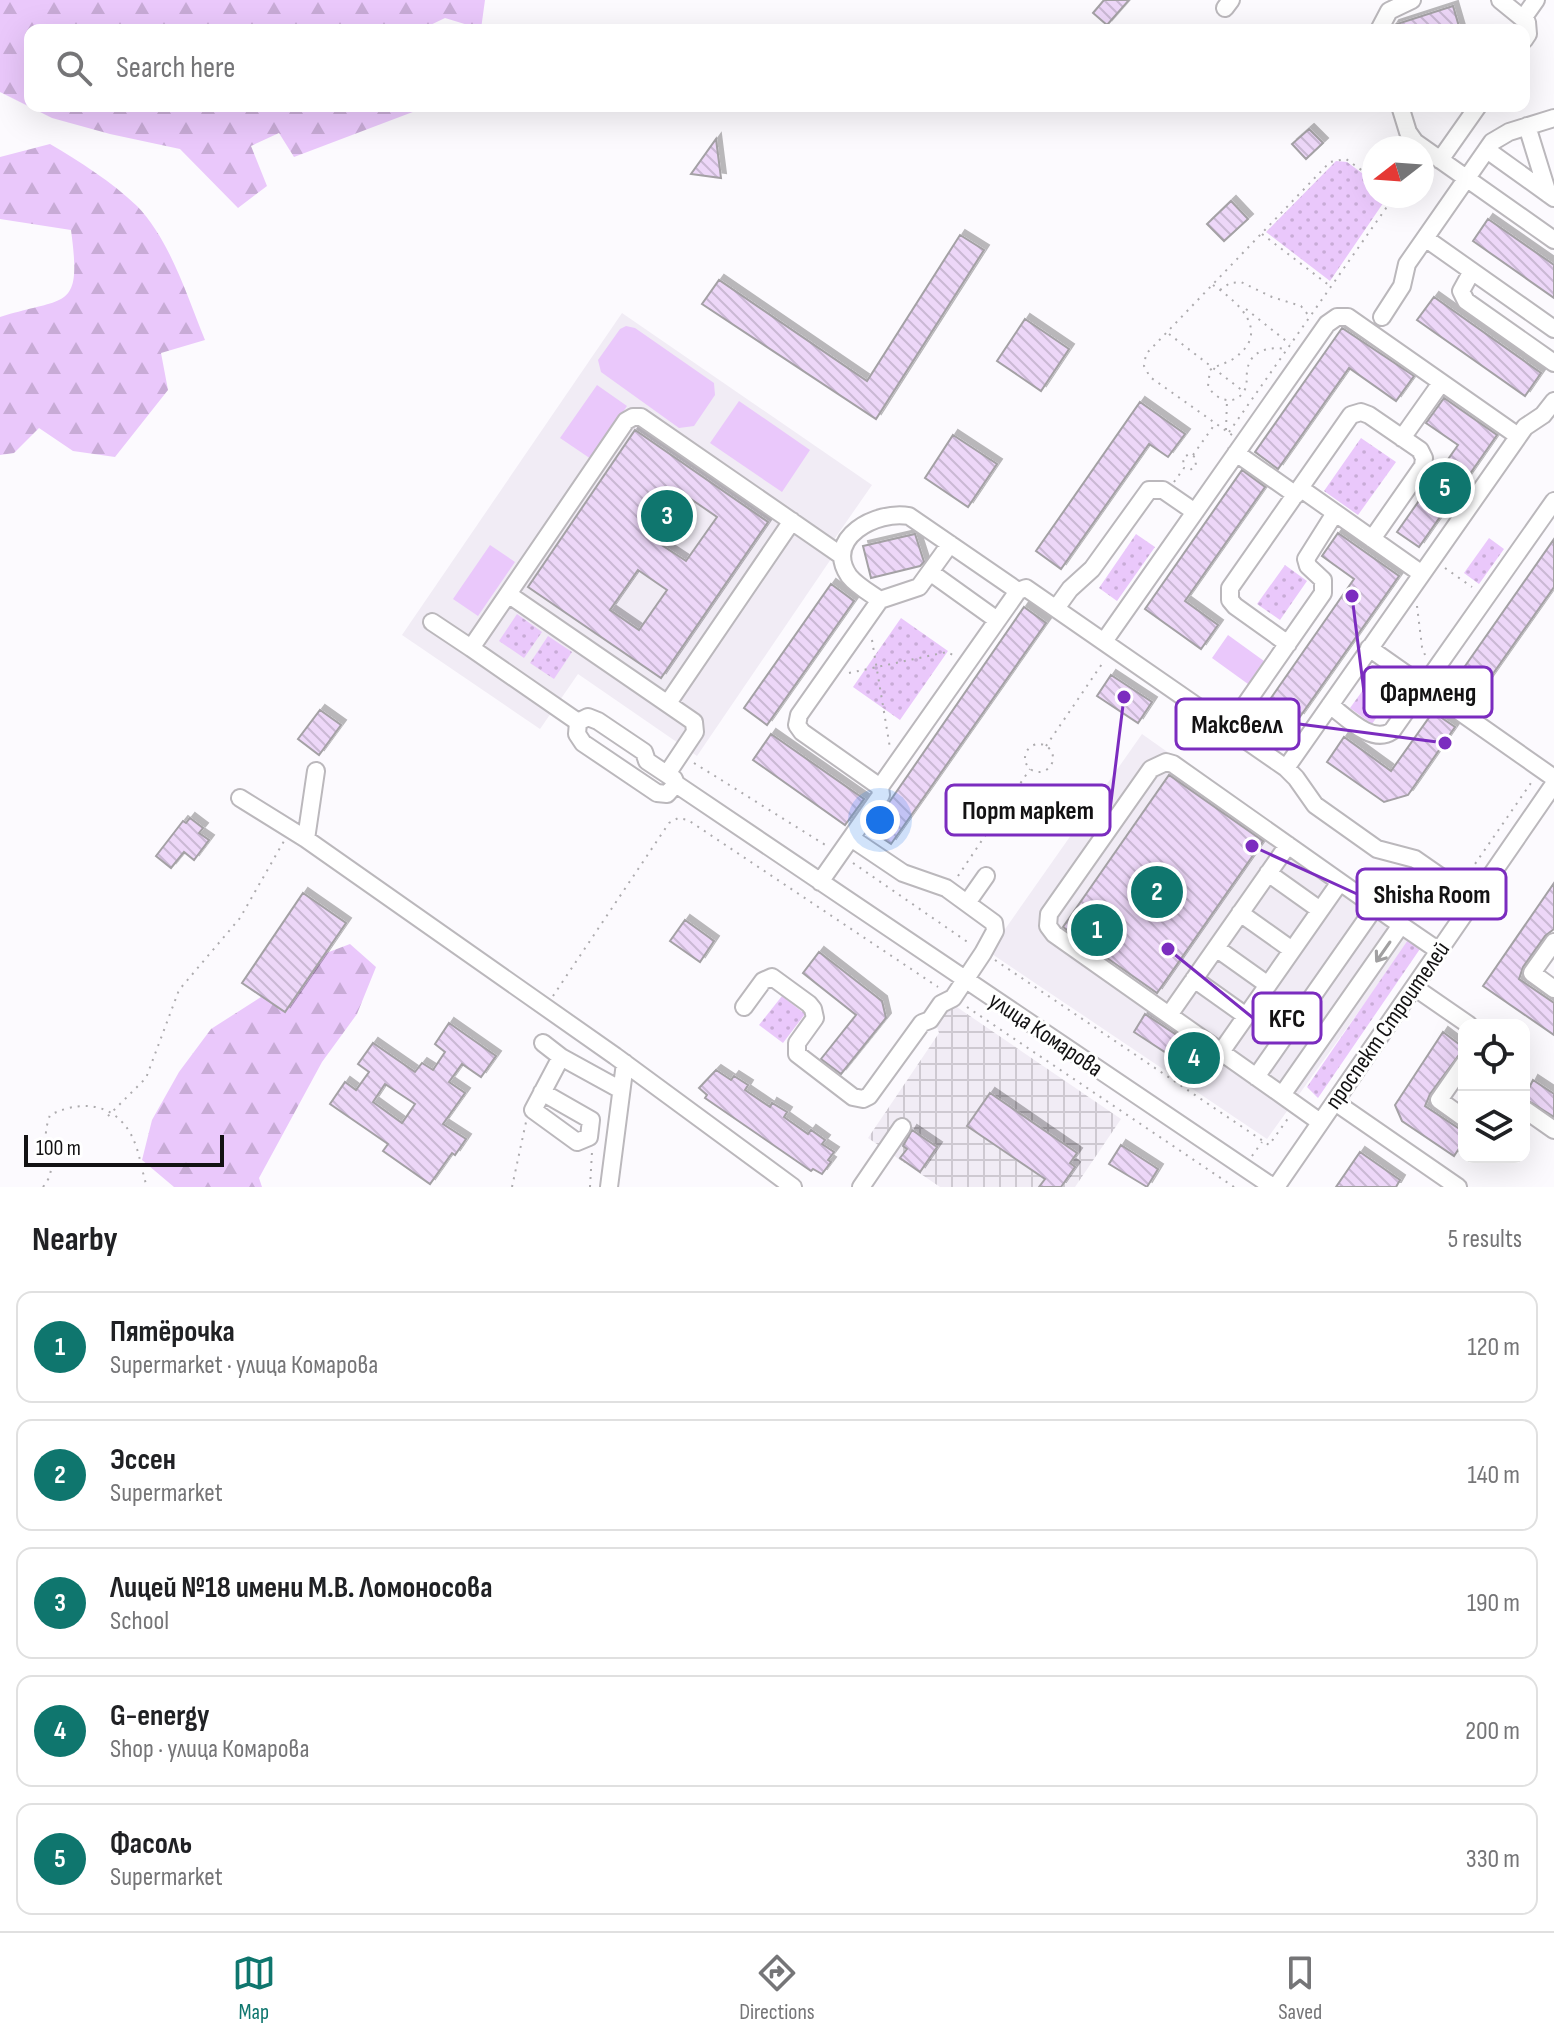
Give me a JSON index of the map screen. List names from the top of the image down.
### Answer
{
  "streets": {
    "street": ["проспект Строителей", "улица Комарова"]
  },
  "crossings": [
    ["проспект Строителей", "улица Комарова"]
  ],
  "places": [
    "Фармленд",
    "Порт маркет",
    "Максвелл",
    "Shisha Room",
    "KFC"
  ],
  "scale_bar": "100 m",
  "north": "left",
  "page": {
    "search": "Search here",
    "pins": [
      "5",
      "3",
      "2",
      "1",
      "4"
    ],
    "scale": "100 m",
    "heading": ["Nearby", "5 results"],
    "list": [
      {
        "mark": "1",
        "name": "Пятёрочка",
        "note": "Supermarket · улица Комарова",
        "value": "120 m"
      },
      {
        "mark": "2",
        "name": "Эссен",
        "note": "Supermarket",
        "value": "140 m"
      },
      {
        "mark": "3",
        "name": "Лицей №18 имени М.В. Ломоносова",
        "note": "School",
        "value": "190 m"
      },
      {
        "mark": "4",
        "name": "G-energy",
        "note": "Shop · улица Комарова",
        "value": "200 m"
      },
      {
        "mark": "5",
        "name": "Фасоль",
        "note": "Supermarket",
        "value": "330 m"
      }
    ],
    "nav": ["Map", "Directions", "Saved"]
  }
}
